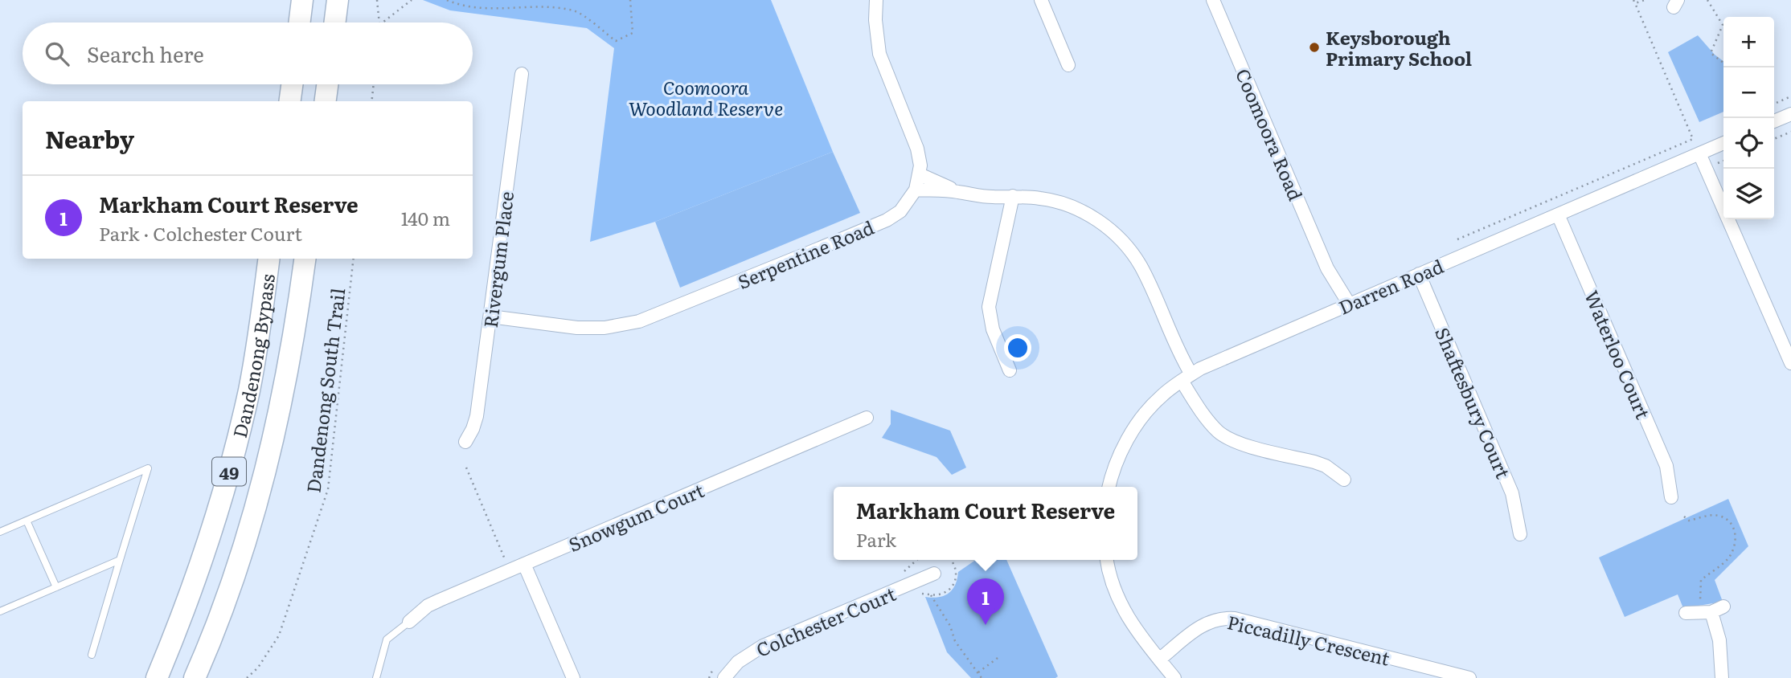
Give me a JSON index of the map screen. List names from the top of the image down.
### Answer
{
  "streets": {
    "highway": ["Dandenong Bypass", "49"],
    "street": [
      "Coomoora Road",
      "Serpentine Road",
      "Rivergum Place",
      "Darren Road",
      "Waterloo Court",
      "Shaftesbury Court",
      "Snowgum Court",
      "Colchester Court",
      "Piccadilly Crescent"
    ],
    "path": ["Dandenong South Trail"]
  },
  "crossings": [
    ["Coomoora Road", "Darren Road"],
    ["Serpentine Road", "Rivergum Place"],
    ["Darren Road", "Waterloo Court"],
    ["Darren Road", "Shaftesbury Court"]
  ],
  "parks": ["Coomoora Woodland Reserve"],
  "places": ["Keysborough Primary School"],
  "page": {
    "map_buttons": ["+", "−"],
    "search": "Search here",
    "heading": "Nearby",
    "list": [
      {
        "mark": "1",
        "name": "Markham Court Reserve",
        "note": "Park · Colchester Court",
        "value": "140 m"
      }
    ],
    "popup": ["Markham Court Reserve", "Park"],
    "pins": "1"
  }
}
